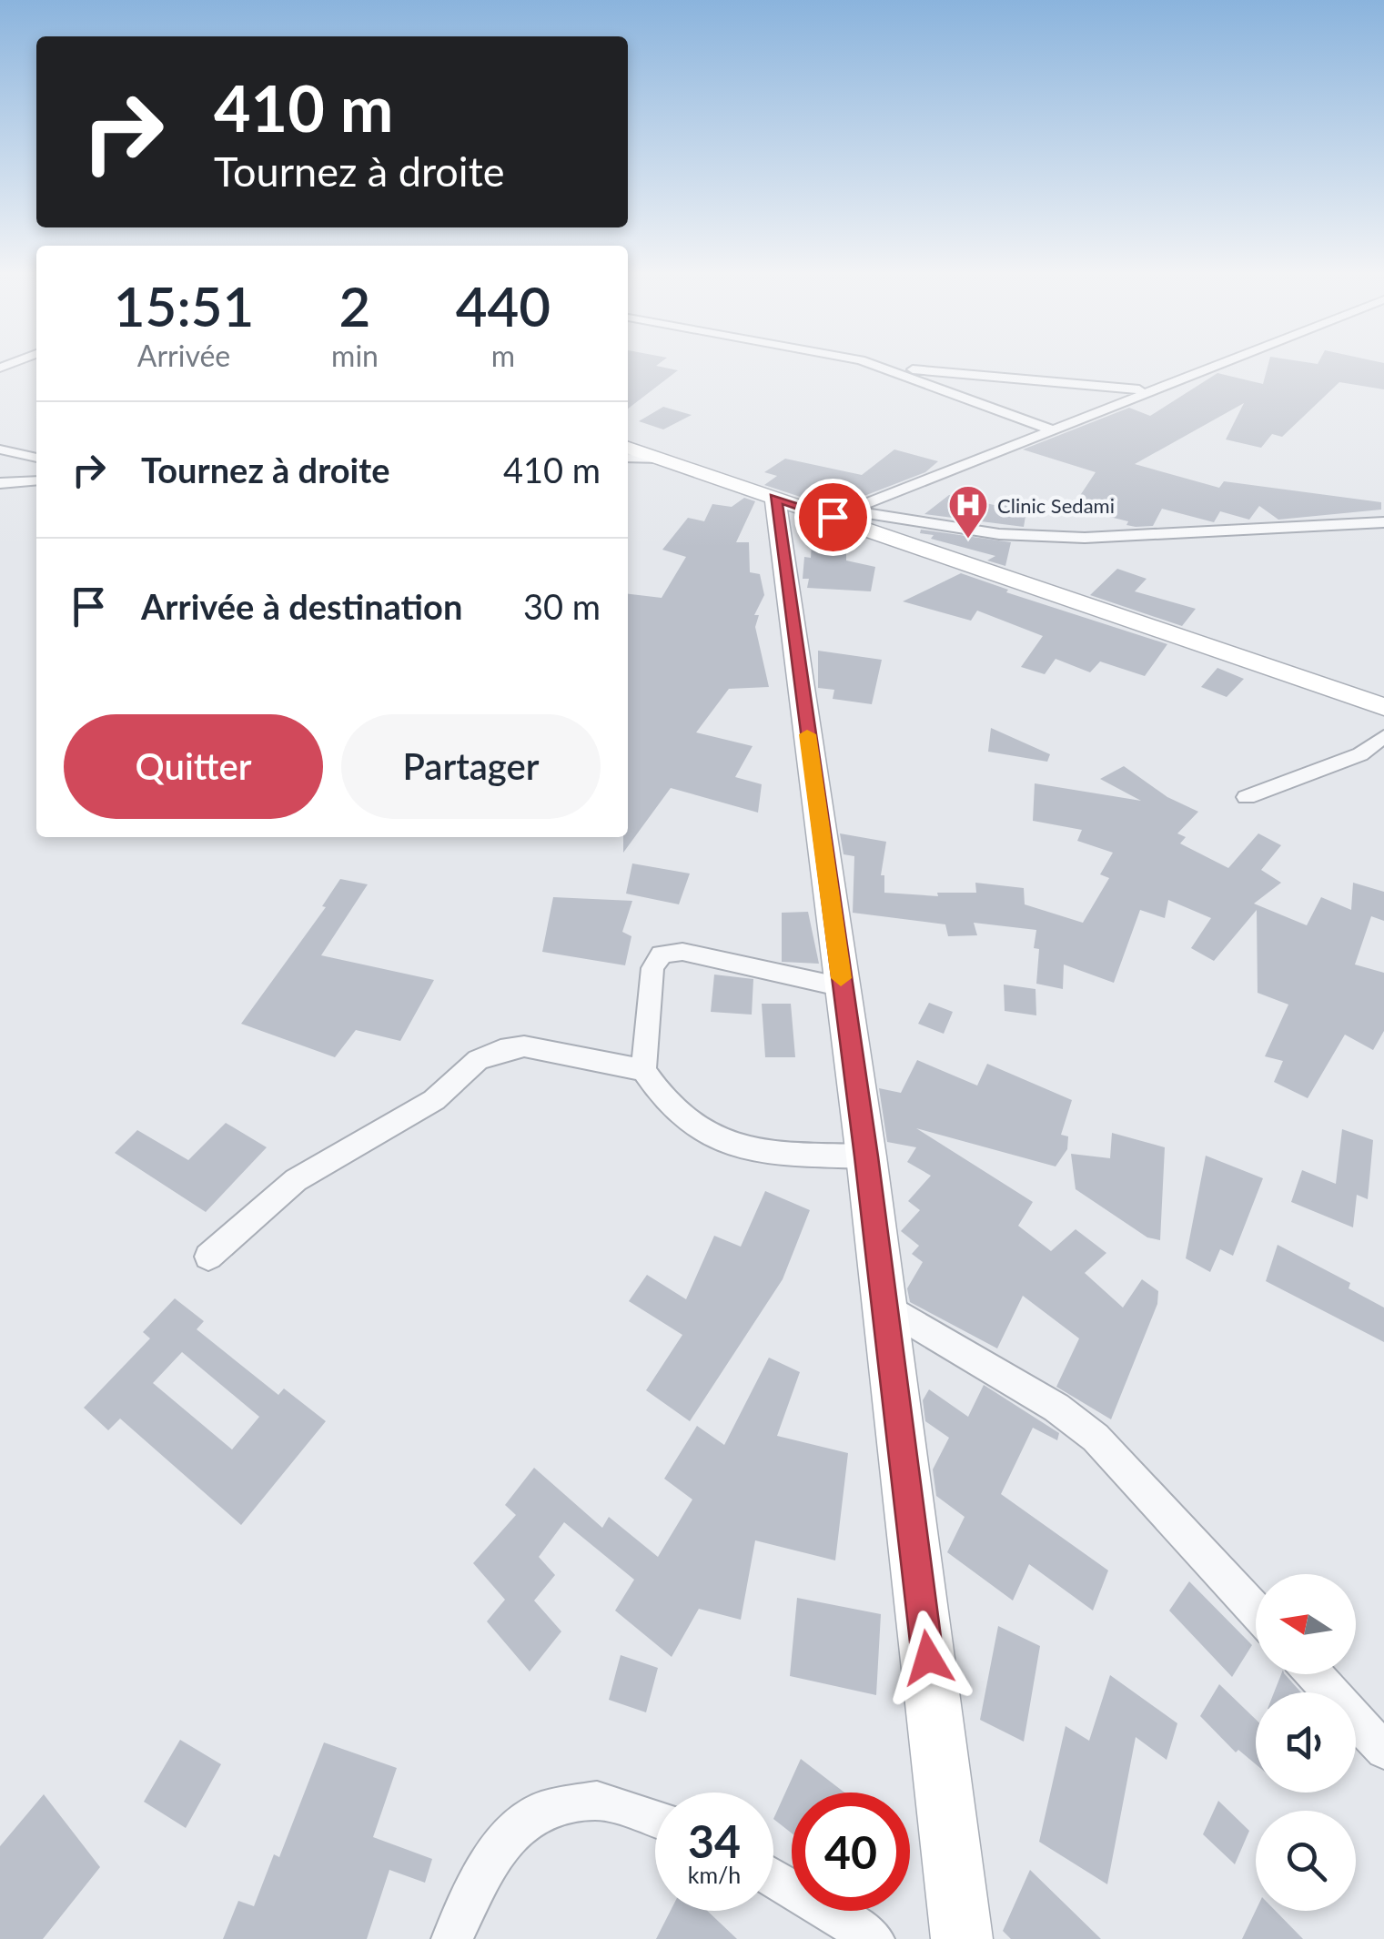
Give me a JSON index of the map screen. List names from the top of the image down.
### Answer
{
  "places": {
    "hospital": ["Clinic Sedami"]
  },
  "north": "left",
  "page": {
    "turn": ["410 m", "Tournez à droite"],
    "eta": [
      "15:51",
      "Arrivée",
      "2",
      "min",
      "440",
      "m"
    ],
    "list": [
      {
        "name": "Tournez à droite",
        "value": "410 m"
      },
      {
        "name": "Arrivée à destination",
        "value": "30 m"
      }
    ],
    "buttons": ["Quitter", "Partager"],
    "speed": "34 km/h",
    "limit": "40"
  }
}
